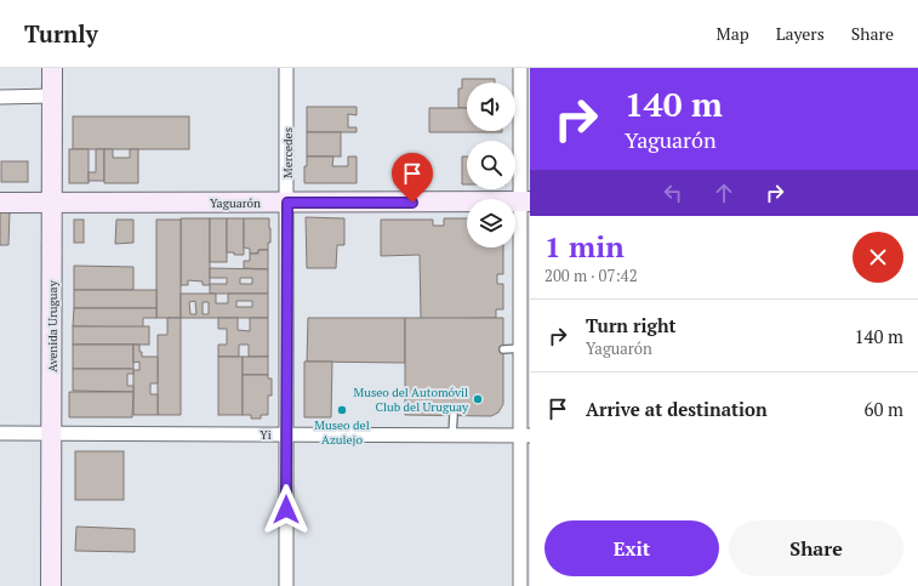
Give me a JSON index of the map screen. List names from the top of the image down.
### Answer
{
  "streets": {
    "street": [
      "Mercedes",
      "Yaguarón",
      "Avenida Uruguay",
      "Yi"
    ]
  },
  "crossings": [
    ["Mercedes", "Yaguarón"],
    ["Mercedes", "Yi"],
    ["Yaguarón", "Avenida Uruguay"],
    ["Avenida Uruguay", "Yi"]
  ],
  "places": ["Museo del Automóvil Club del Uruguay", "Museo del Azulejo"],
  "page": {
    "header": "Turnly",
    "nav": ["Map", "Layers", "Share"],
    "turn": ["140 m", "Yaguarón"],
    "heading": ["1 min", "200 m · 07:42"],
    "list": [
      {
        "name": "Turn right",
        "note": "Yaguarón",
        "value": "140 m"
      },
      {
        "name": "Arrive at destination",
        "value": "60 m"
      }
    ],
    "buttons": ["Exit", "Share"]
  }
}
